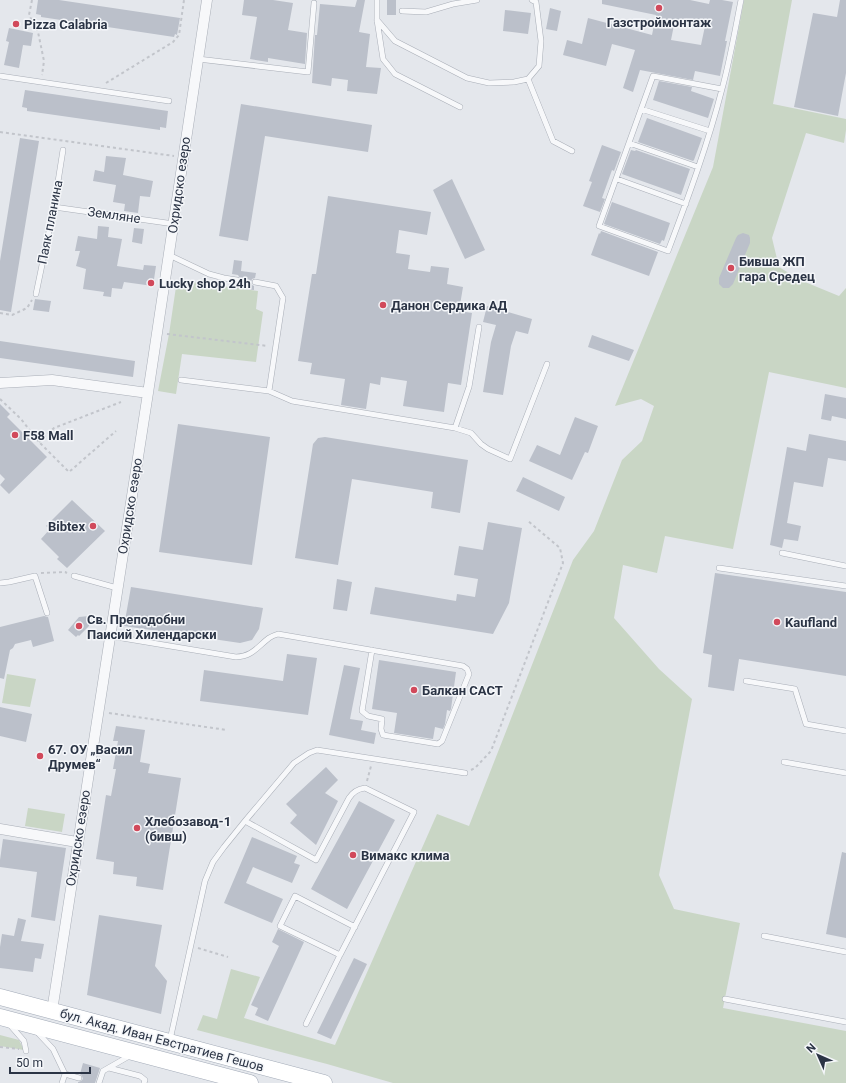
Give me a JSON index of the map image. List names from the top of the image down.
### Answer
{
  "streets": {
    "main road": ["бул. Акад. Иван Евстратиев Гешов"],
    "street": ["Охридско езеро"],
    "lane": ["Земляне", "Паяк планина"]
  },
  "crossings": [
    ["Охридско езеро", "Земляне"],
    ["Охридско езеро", "бул. Акад. Иван Евстратиев Гешов"],
    ["Земляне", "Паяк планина"]
  ],
  "places": [
    "Газстроймонтаж",
    "Pizza Calabria",
    "Бивша ЖП гара Средец",
    "Lucky shop 24h",
    "Данон Сердика АД",
    "F58 Mall",
    "Bibtex",
    "Kaufland",
    "Св. Преподобни Паисий Хилендарски",
    "Балкан САСТ",
    "67. ОУ „Васил Друмев“",
    "Хлебозавод-1 (бивш)",
    "Вимакс клима"
  ],
  "scale_bar": "50 m",
  "north": "top left"
}
